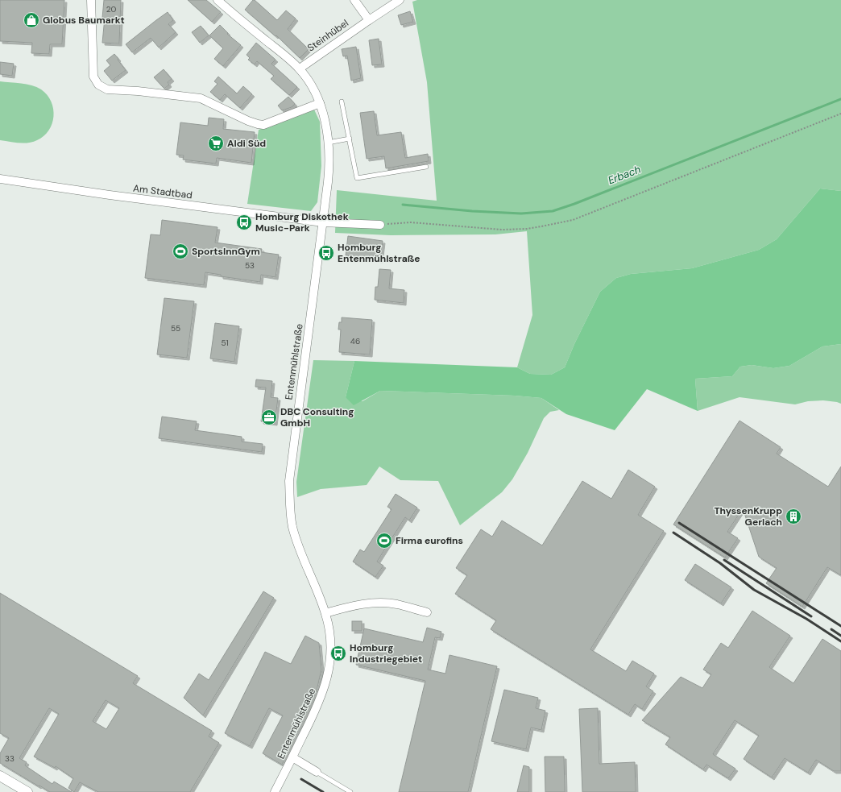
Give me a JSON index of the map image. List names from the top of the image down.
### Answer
{
  "streets": {
    "street": ["Steinhübel", "Am Stadtbad", "Entenmühlstraße"]
  },
  "crossings": [
    ["Steinhübel", "Entenmühlstraße"],
    ["Am Stadtbad", "Entenmühlstraße"]
  ],
  "water": ["Erbach"],
  "places": {
    "shop": ["Globus Baumarkt"],
    "supermarket": ["Aldi Süd"],
    "bus stop": ["Homburg Diskothek Music-Park", "Homburg Entenmühlstraße", "Homburg Industriegebiet"],
    "sports": ["SportsInnGym", "Firma eurofins"],
    "office": ["DBC Consulting GmbH"],
    "building": ["ThyssenKrupp Gerlach"]
  },
  "house_numbers": [
    "20",
    "53",
    "55",
    "46",
    "51",
    "33"
  ]
}
